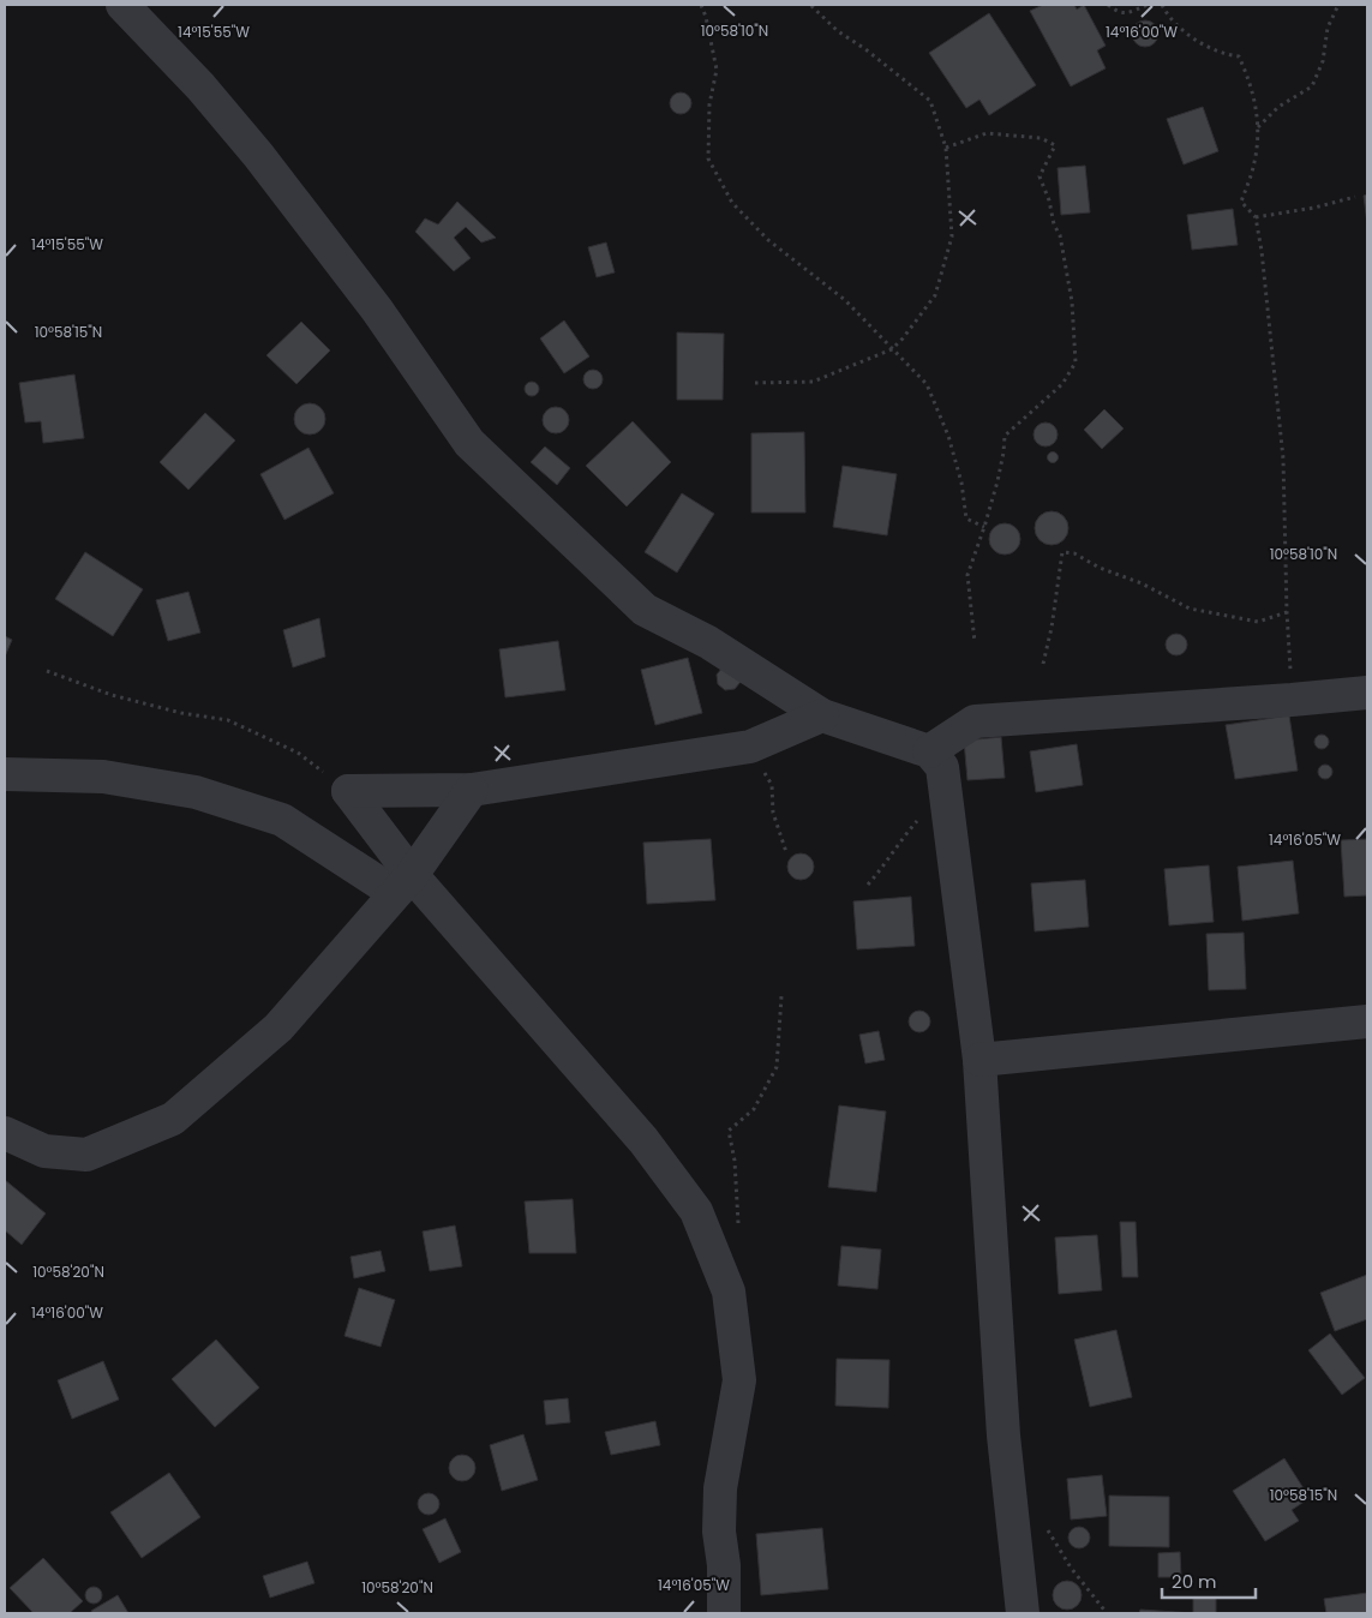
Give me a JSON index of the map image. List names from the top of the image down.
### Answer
{
  "scale_bar": "20 m",
  "coordinates": [
    "10°58'10\"N",
    "14°15'55\"W",
    "14°16'00\"W",
    "10°58'15\"N",
    "14°16'05\"W",
    "10°58'20\"N"
  ]
}
